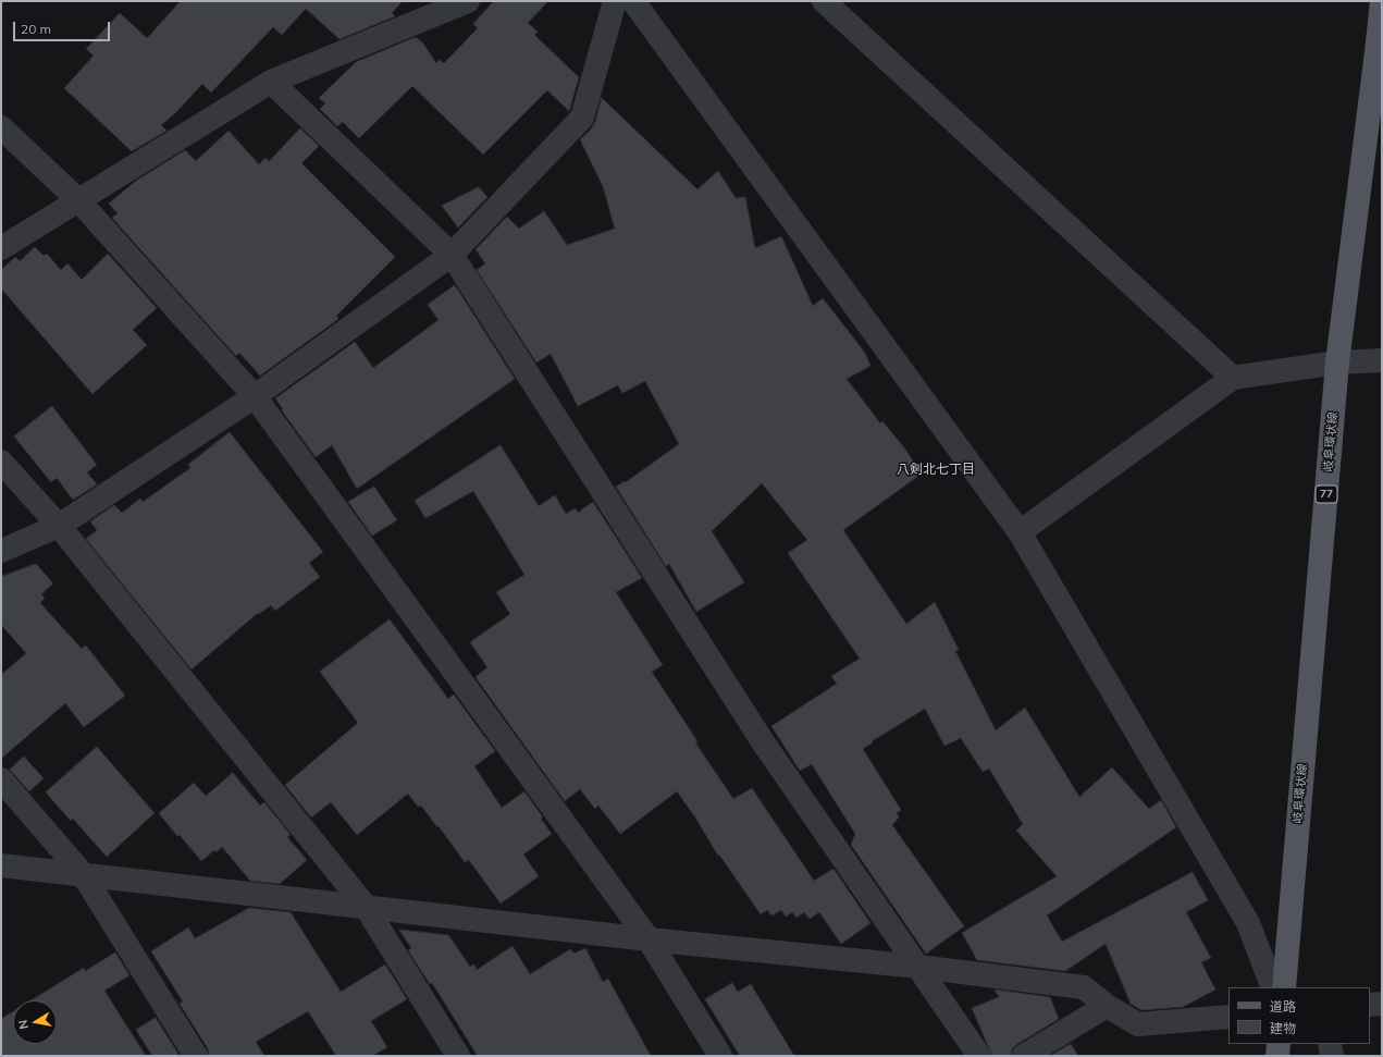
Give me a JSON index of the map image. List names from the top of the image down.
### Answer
{
  "streets": {
    "main road": ["岐阜環状線", "77"]
  },
  "districts": ["八剣北七丁目"],
  "legend": ["道路", "建物"],
  "scale_bar": "20 m",
  "north": "left"
}
